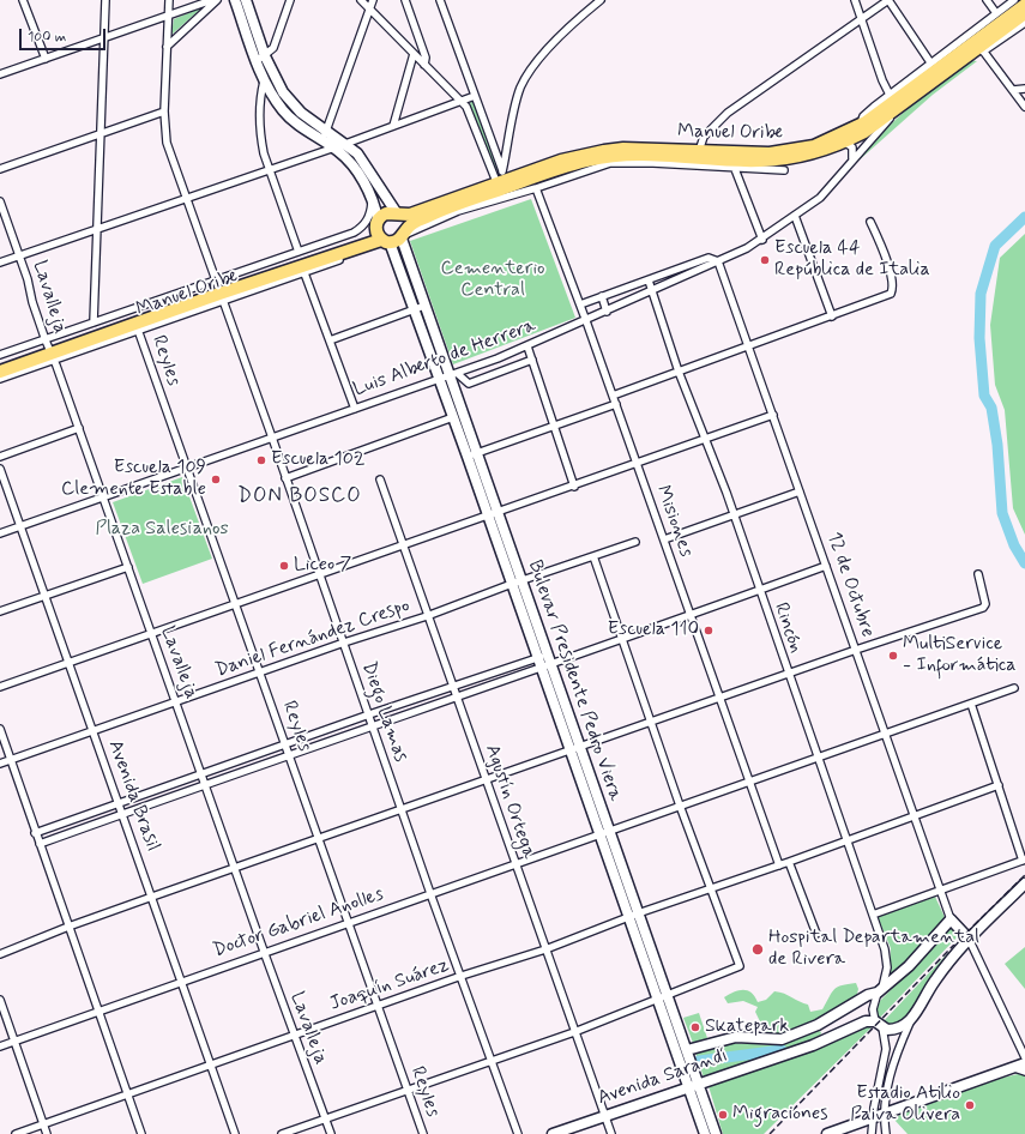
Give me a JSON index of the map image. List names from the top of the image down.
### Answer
{
  "streets": {
    "highway": ["Manuel Oribe"],
    "street": [
      "Lavalleja",
      "Luis Alberto de Herrera",
      "Reyles",
      "Misiones",
      "12 de Octubre",
      "Rincón",
      "Daniel Fernández Crespo",
      "Bulevar Presidente Pedro Viera",
      "Diego Lamas",
      "Avenida Brasil",
      "Agustín Ortega",
      "Doctor Gabriel Anolles",
      "Joaquín Suárez",
      "Avenida Sarandí"
    ]
  },
  "crossings": [
    ["Manuel Oribe", "Lavalleja"],
    ["Manuel Oribe", "Luis Alberto de Herrera"],
    ["Manuel Oribe", "Reyles"],
    ["Manuel Oribe", "Misiones"],
    ["Manuel Oribe", "Bulevar Presidente Pedro Viera"],
    ["Manuel Oribe", "Diego Lamas"],
    ["Lavalleja", "Luis Alberto de Herrera"],
    ["Lavalleja", "Daniel Fernández Crespo"],
    ["Lavalleja", "Doctor Gabriel Anolles"],
    ["Lavalleja", "Joaquín Suárez"],
    ["Luis Alberto de Herrera", "Reyles"],
    ["Luis Alberto de Herrera", "Misiones"],
    ["Luis Alberto de Herrera", "12 de Octubre"],
    ["Luis Alberto de Herrera", "Rincón"],
    ["Luis Alberto de Herrera", "Bulevar Presidente Pedro Viera"],
    ["Luis Alberto de Herrera", "Diego Lamas"],
    ["Luis Alberto de Herrera", "Avenida Brasil"],
    ["Reyles", "Daniel Fernández Crespo"],
    ["Reyles", "Doctor Gabriel Anolles"],
    ["Reyles", "Joaquín Suárez"],
    ["Misiones", "Doctor Gabriel Anolles"],
    ["Misiones", "Joaquín Suárez"],
    ["12 de Octubre", "Doctor Gabriel Anolles"],
    ["12 de Octubre", "Joaquín Suárez"],
    ["Rincón", "Doctor Gabriel Anolles"],
    ["Rincón", "Joaquín Suárez"],
    ["Rincón", "Avenida Sarandí"],
    ["Daniel Fernández Crespo", "Bulevar Presidente Pedro Viera"],
    ["Daniel Fernández Crespo", "Diego Lamas"],
    ["Daniel Fernández Crespo", "Avenida Brasil"],
    ["Daniel Fernández Crespo", "Agustín Ortega"],
    ["Bulevar Presidente Pedro Viera", "Doctor Gabriel Anolles"],
    ["Bulevar Presidente Pedro Viera", "Joaquín Suárez"],
    ["Bulevar Presidente Pedro Viera", "Avenida Sarandí"],
    ["Diego Lamas", "Doctor Gabriel Anolles"],
    ["Diego Lamas", "Joaquín Suárez"],
    ["Avenida Brasil", "Doctor Gabriel Anolles"],
    ["Avenida Brasil", "Joaquín Suárez"],
    ["Agustín Ortega", "Doctor Gabriel Anolles"],
    ["Agustín Ortega", "Joaquín Suárez"],
    ["Agustín Ortega", "Avenida Sarandí"]
  ],
  "districts": ["DON BOSCO"],
  "parks": ["Cementerio Central", "Plaza Salesianos"],
  "places": [
    "Escuela 44 República de Italia",
    "Escuela 102",
    "Escuela 109 Clemente Estable",
    "Liceo 7",
    "Escuela 110",
    "MultiService - Informática",
    "Hospital Departamental de Rivera",
    "Skatepark",
    "Estadio Atilio Paiva Olivera",
    "Migraciones"
  ],
  "scale_bar": "100 m"
}
